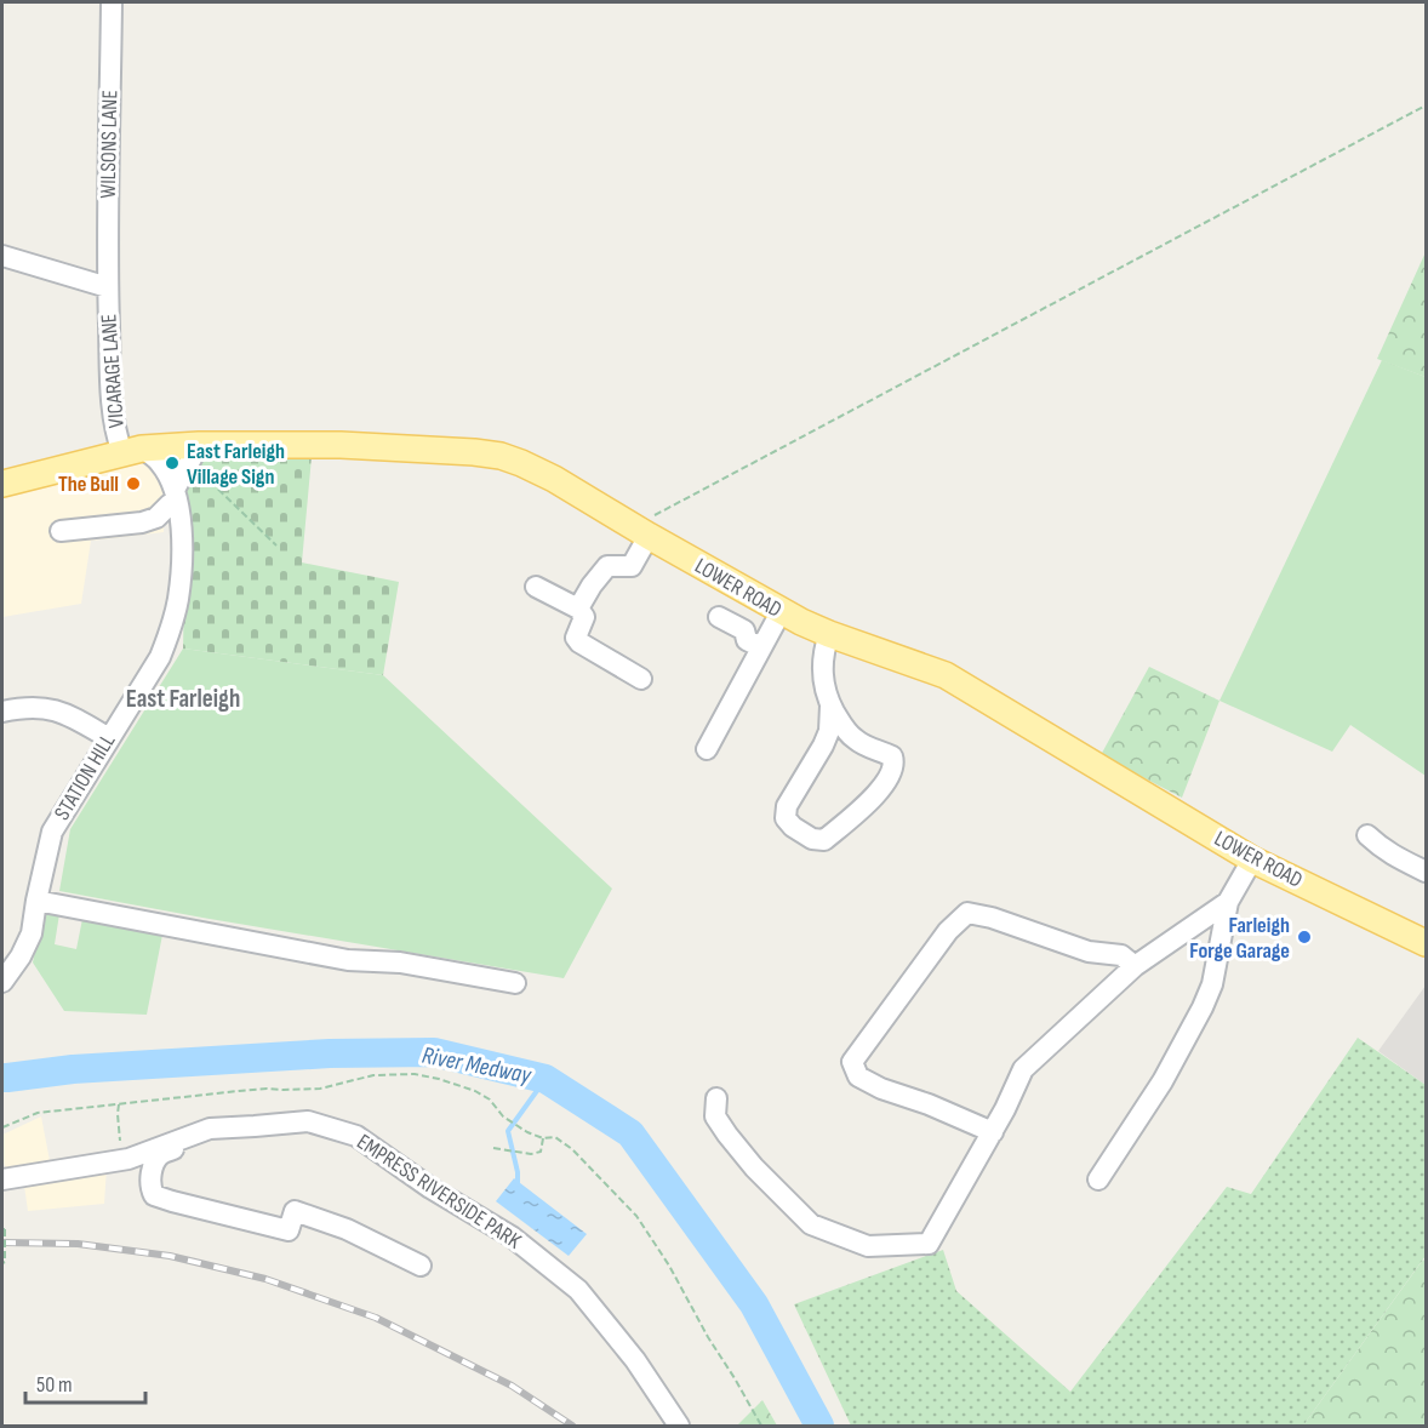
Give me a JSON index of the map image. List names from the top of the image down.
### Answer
{
  "streets": {
    "main road": ["LOWER ROAD"],
    "street": [
      "WILSONS LANE",
      "VICARAGE LANE",
      "STATION HILL",
      "EMPRESS RIVERSIDE PARK"
    ]
  },
  "crossings": [
    ["WILSONS LANE", "VICARAGE LANE"],
    ["VICARAGE LANE", "LOWER ROAD"],
    ["VICARAGE LANE", "STATION HILL"],
    ["LOWER ROAD", "STATION HILL"]
  ],
  "districts": ["East Farleigh"],
  "water": ["River Medway"],
  "places": ["East Farleigh Village Sign", "The Bull", "Farleigh Forge Garage"],
  "scale_bar": "50 m"
}
